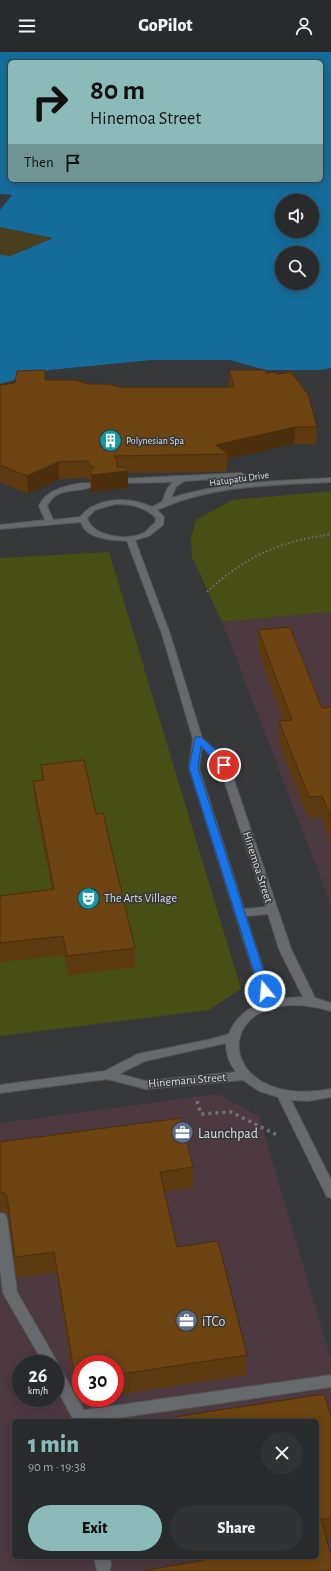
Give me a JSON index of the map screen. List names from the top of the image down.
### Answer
{
  "streets": {
    "street": ["Hatupatu Drive", "Hinemoa Street", "Hinemaru Street"]
  },
  "places": {
    "building": ["Polynesian Spa"],
    "theatre": ["The Arts Village"],
    "office": ["Launchpad", "iTCo"]
  },
  "page": {
    "header": "GoPilot",
    "turn": ["80 m", "Hinemoa Street"],
    "then": "Then",
    "speed": "26 km/h",
    "limit": "30",
    "heading": ["1 min", "90 m · 19:38"],
    "buttons": ["Exit", "Share"]
  }
}
